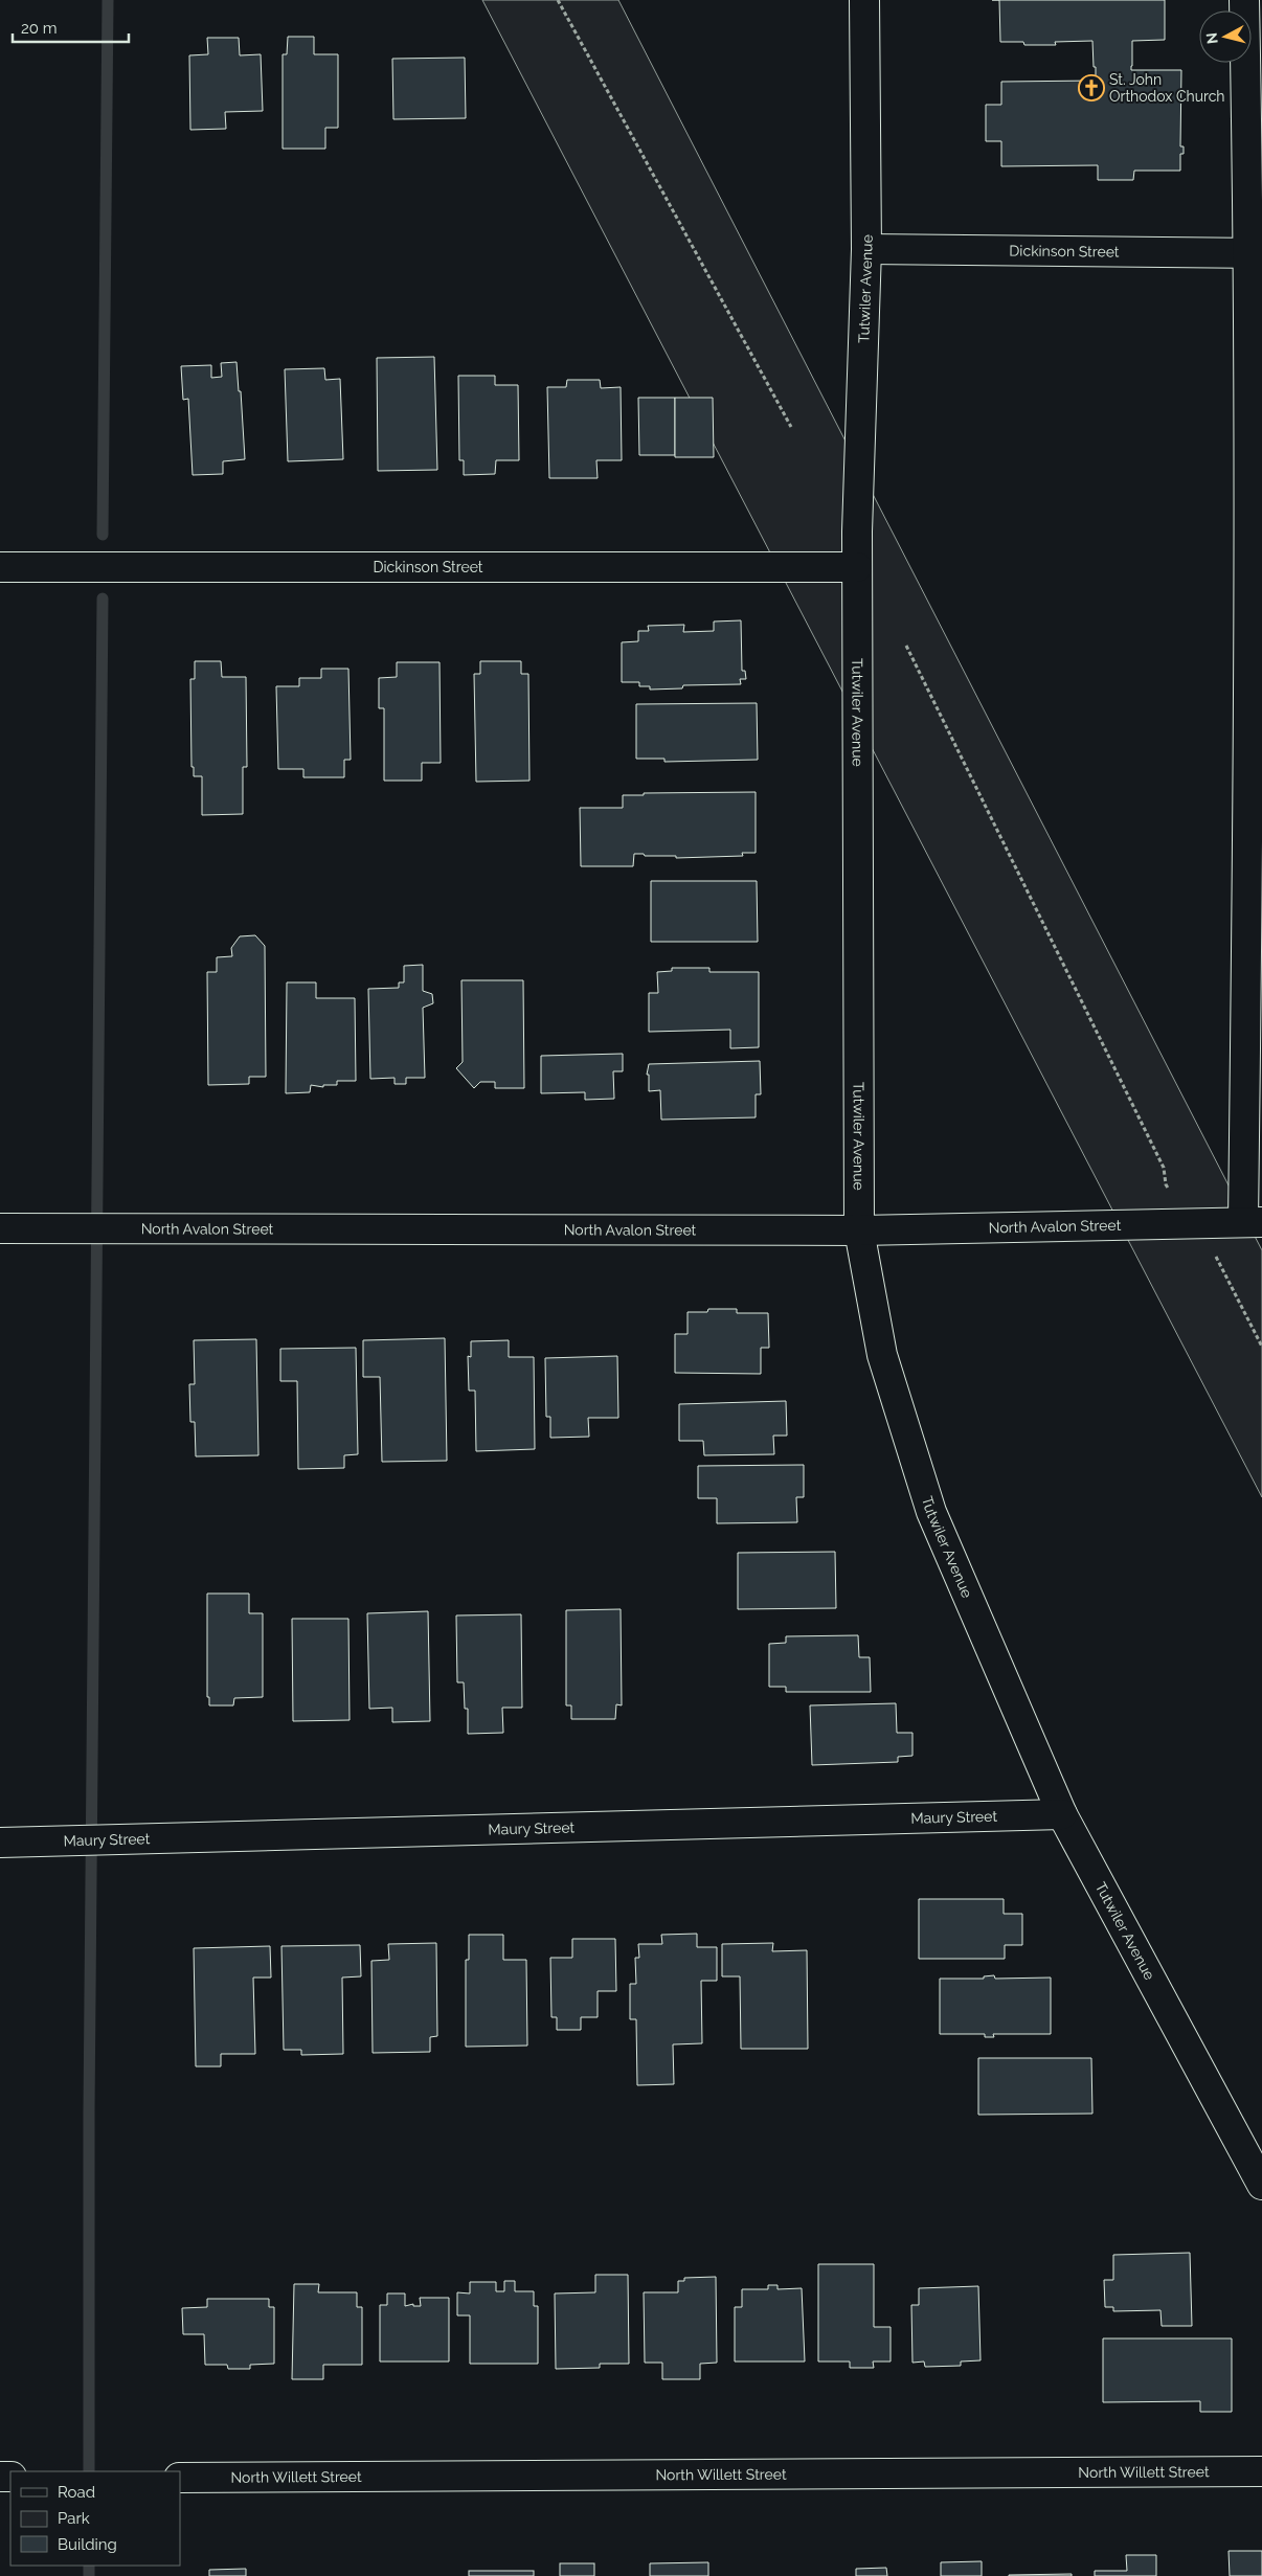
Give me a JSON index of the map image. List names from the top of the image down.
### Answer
{
  "streets": {
    "street": [
      "Dickinson Street",
      "Tutwiler Avenue",
      "North Avalon Street",
      "Maury Street",
      "North Willett Street"
    ]
  },
  "crossings": [
    ["Dickinson Street", "Tutwiler Avenue"],
    ["Tutwiler Avenue", "North Avalon Street"],
    ["Tutwiler Avenue", "Maury Street"]
  ],
  "places": {
    "church": ["St. John Orthodox Church"]
  },
  "legend": ["Road", "Park", "Building"],
  "scale_bar": "20 m",
  "north": "left"
}
